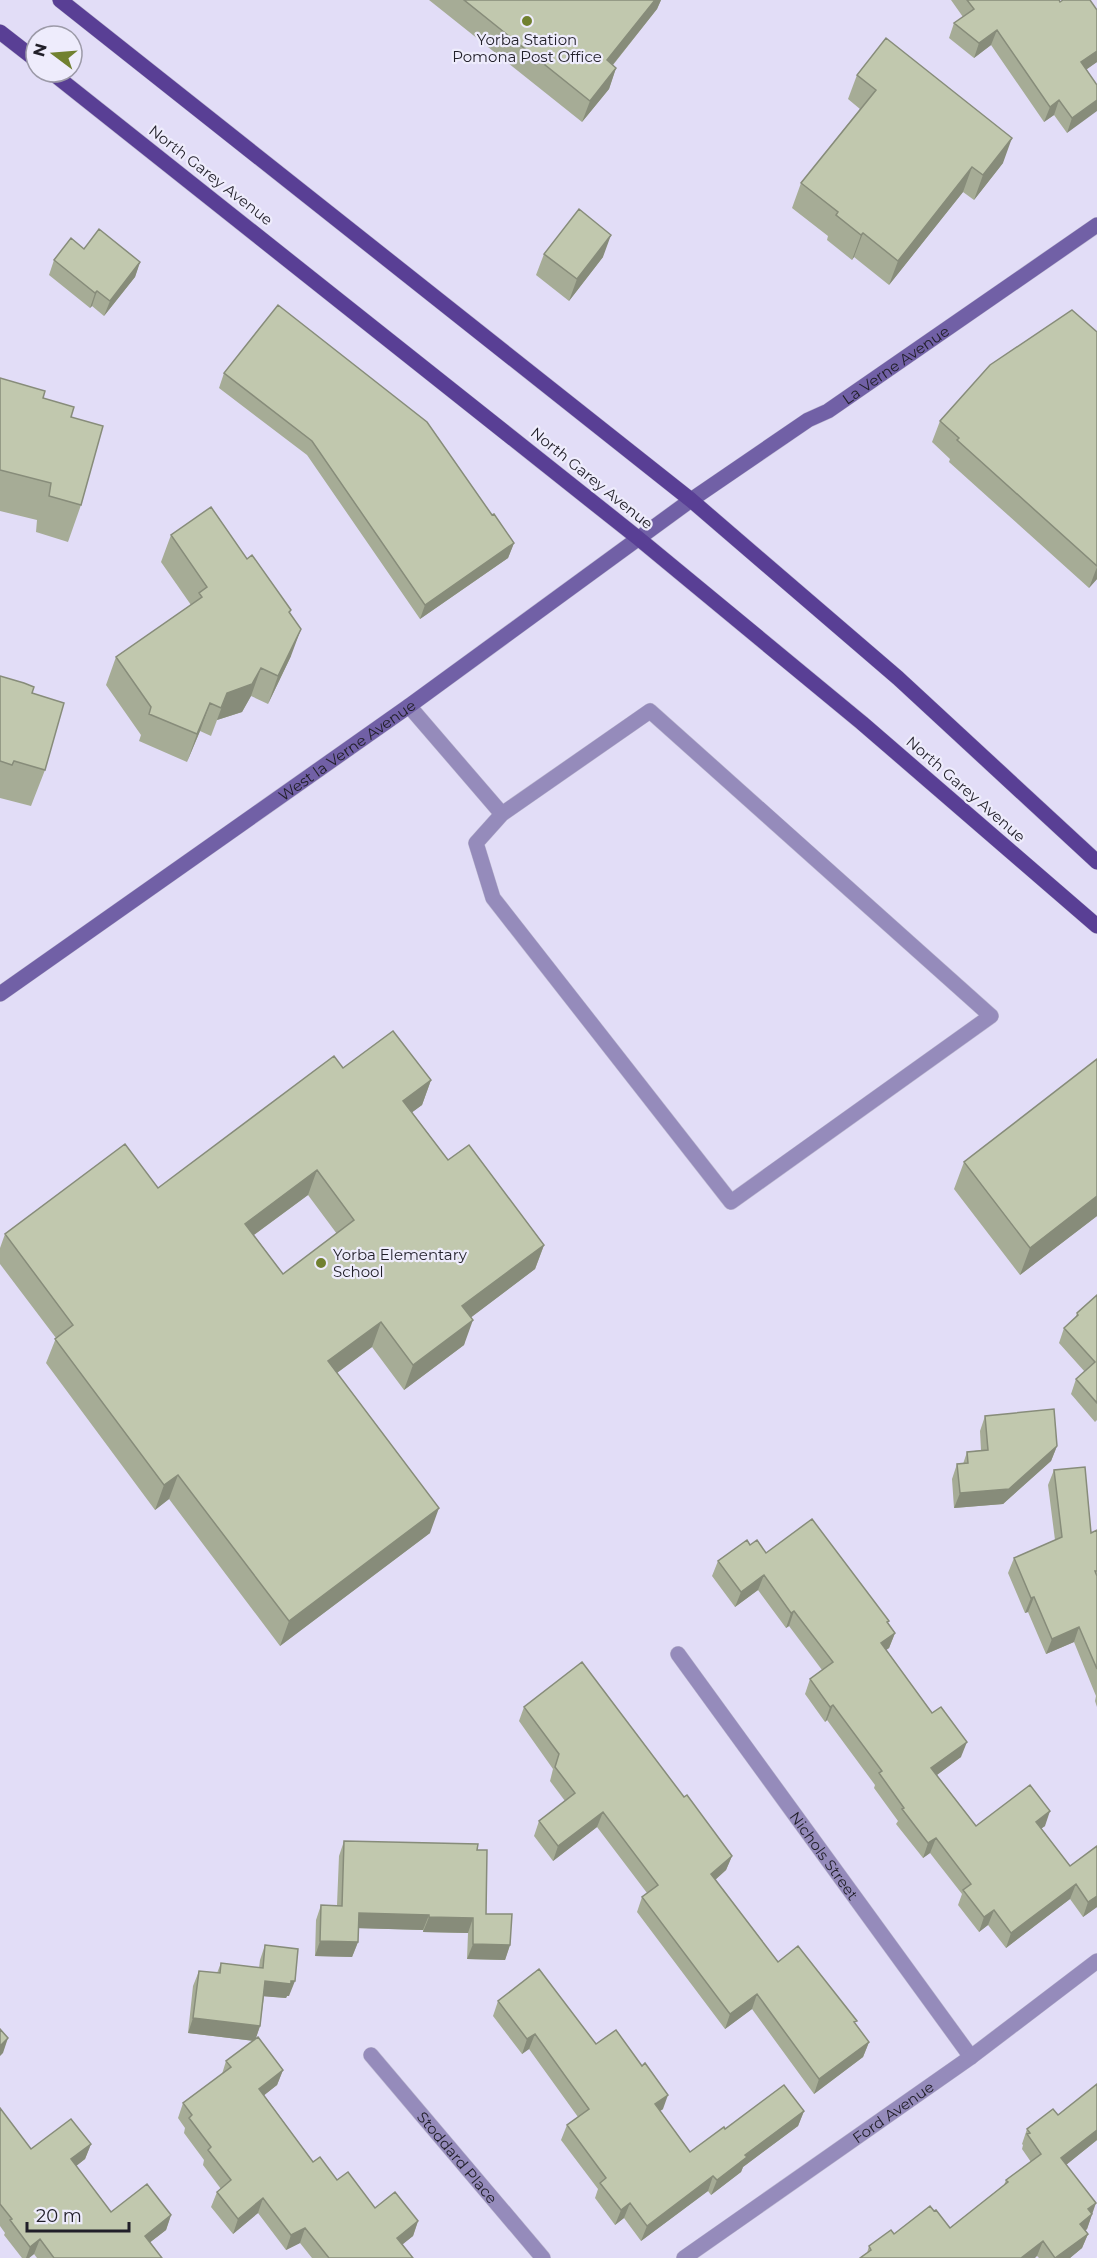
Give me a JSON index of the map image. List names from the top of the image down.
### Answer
{
  "streets": {
    "main road": ["North Garey Avenue", "La Verne Avenue", "West la Verne Avenue"],
    "street": ["Nichols Street", "Ford Avenue", "Stoddard Place"]
  },
  "crossings": [
    ["North Garey Avenue", "West la Verne Avenue"],
    ["La Verne Avenue", "West la Verne Avenue"],
    ["Nichols Street", "Ford Avenue"]
  ],
  "places": ["Yorba Station Pomona Post Office", "Yorba Elementary School"],
  "scale_bar": "20 m",
  "north": "left"
}
